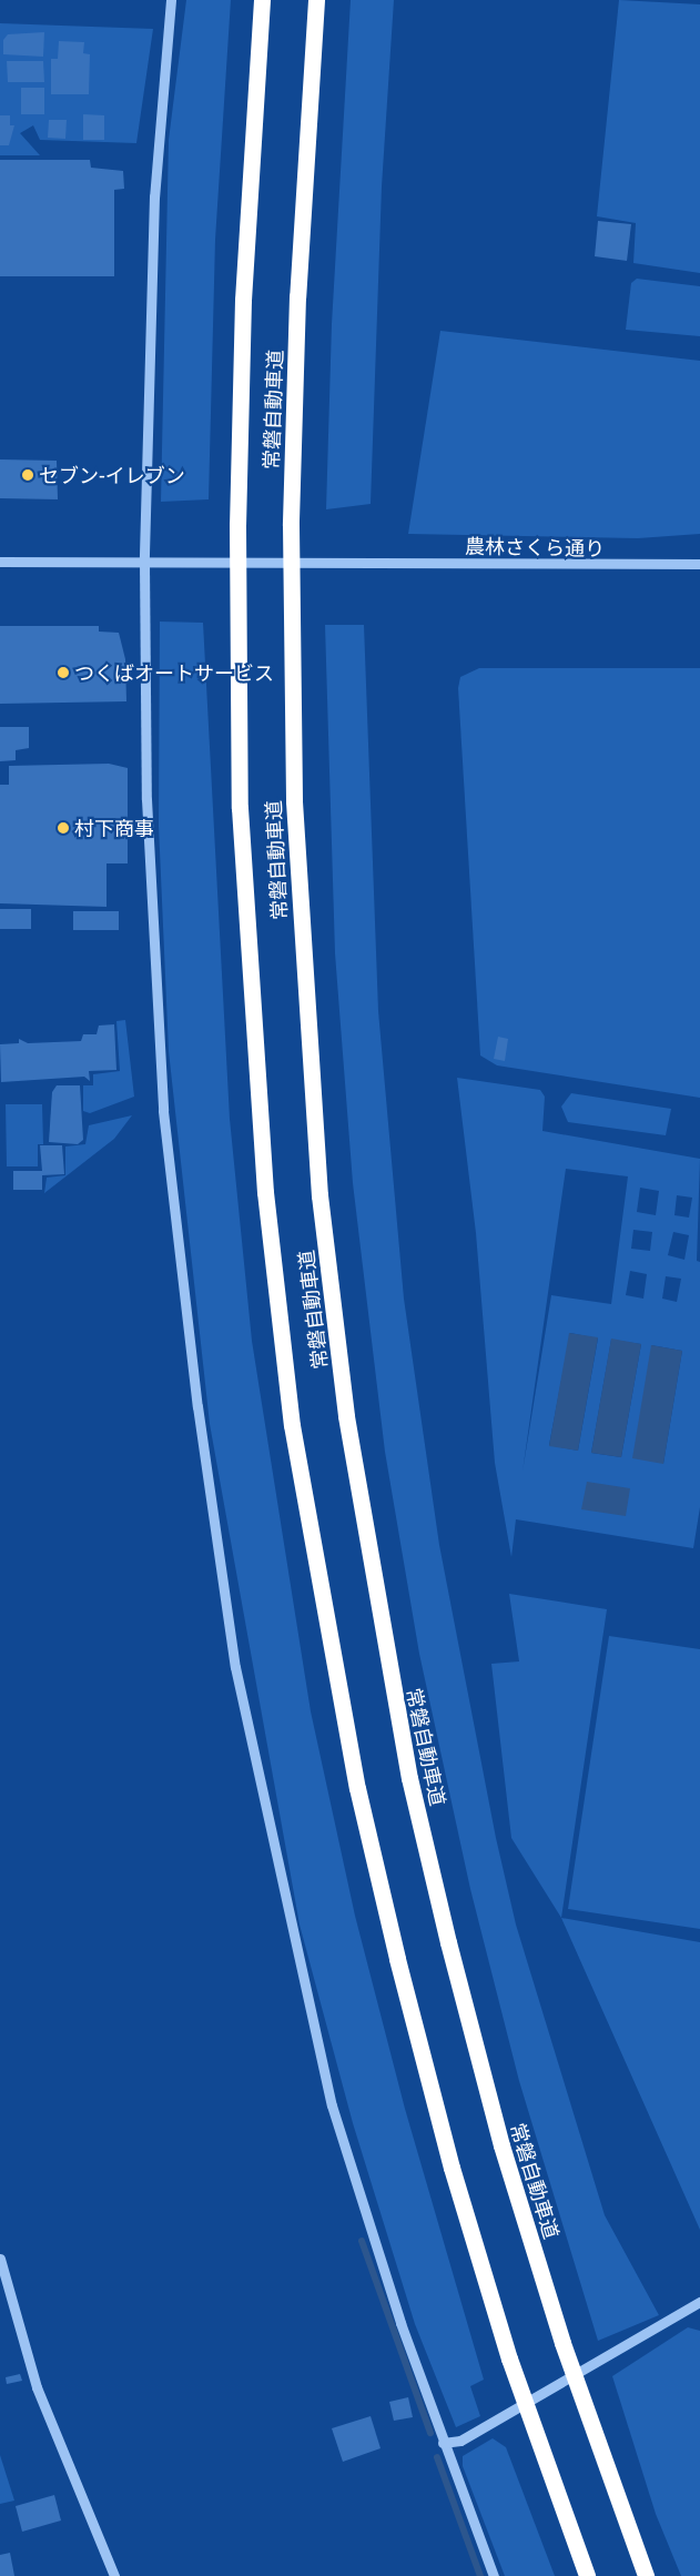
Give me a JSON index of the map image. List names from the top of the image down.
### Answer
{
  "streets": {
    "highway": ["常磐自動車道"],
    "street": ["農林さくら通り"]
  },
  "places": ["セブン-イレブン", "つくばオートサービス", "村下商事"]
}
